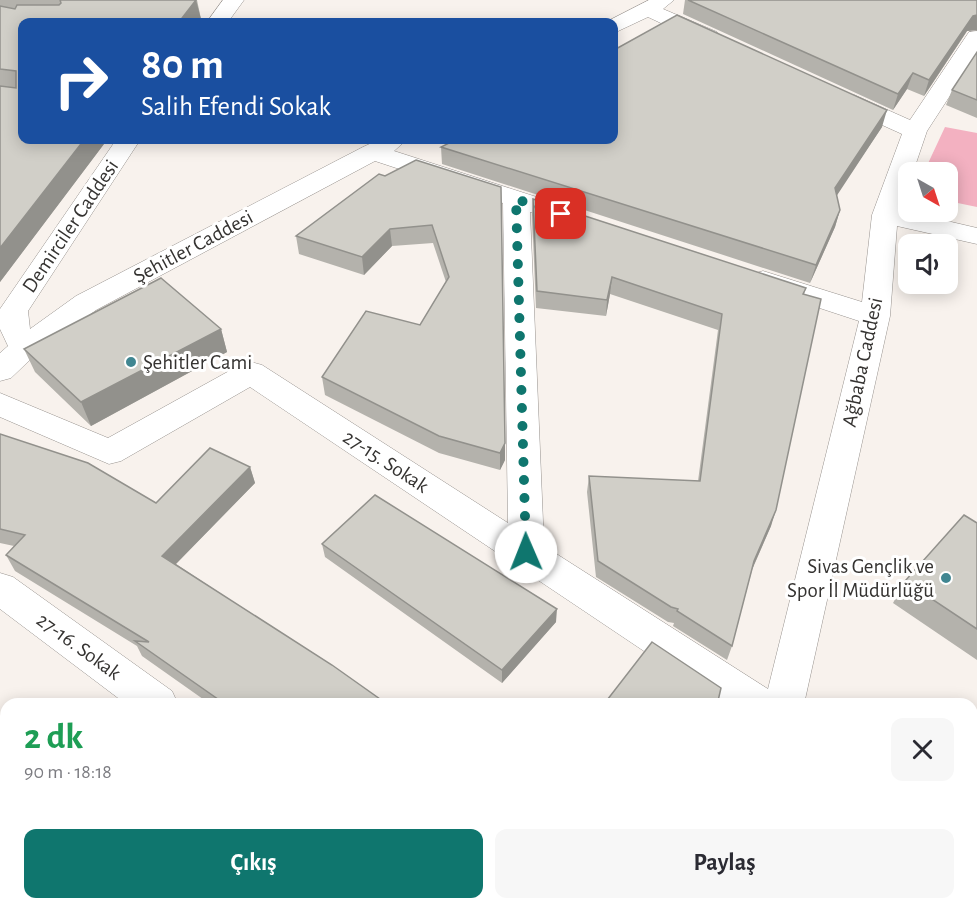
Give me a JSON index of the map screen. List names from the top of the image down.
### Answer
{
  "streets": {
    "street": [
      "Demirciler Caddesi",
      "Şehitler Caddesi",
      "Ağbaba Caddesi",
      "27-15. Sokak",
      "27-16. Sokak"
    ]
  },
  "crossings": [
    ["Demirciler Caddesi", "Şehitler Caddesi"]
  ],
  "places": ["Şehitler Cami", "Sivas Gençlik ve Spor İl Müdürlüğü"],
  "north": "bottom right",
  "page": {
    "turn": ["80 m", "Salih Efendi Sokak"],
    "heading": ["2 dk", "90 m · 18:18"],
    "buttons": ["Çıkış", "Paylaş"]
  }
}
